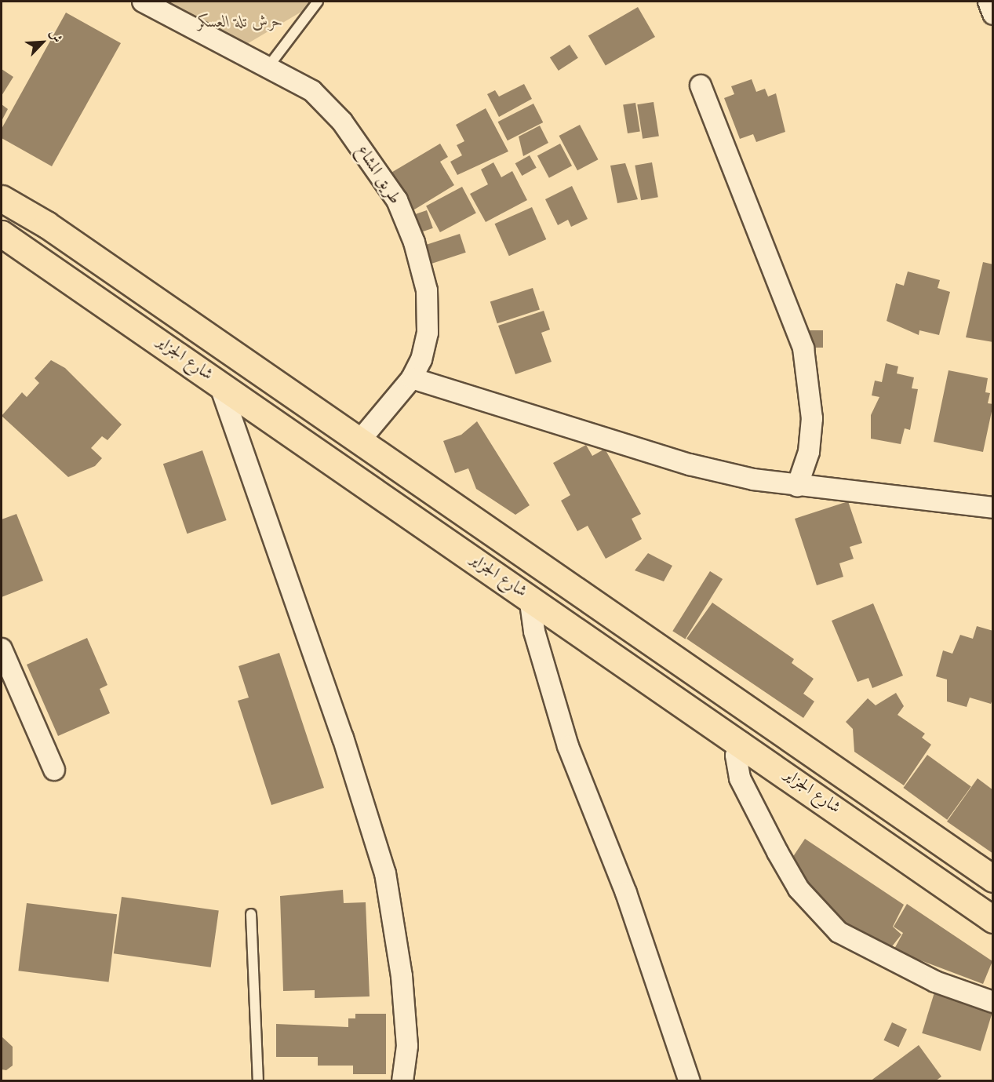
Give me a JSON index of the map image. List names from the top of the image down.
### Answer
{
  "streets": {
    "main road": ["شارع الجزاير"],
    "street": ["طريق المشاع"]
  },
  "crossings": [
    ["طريق المشاع", "شارع الجزاير"]
  ],
  "parks": ["حرش تلة العسكر"],
  "north": "top right"
}
